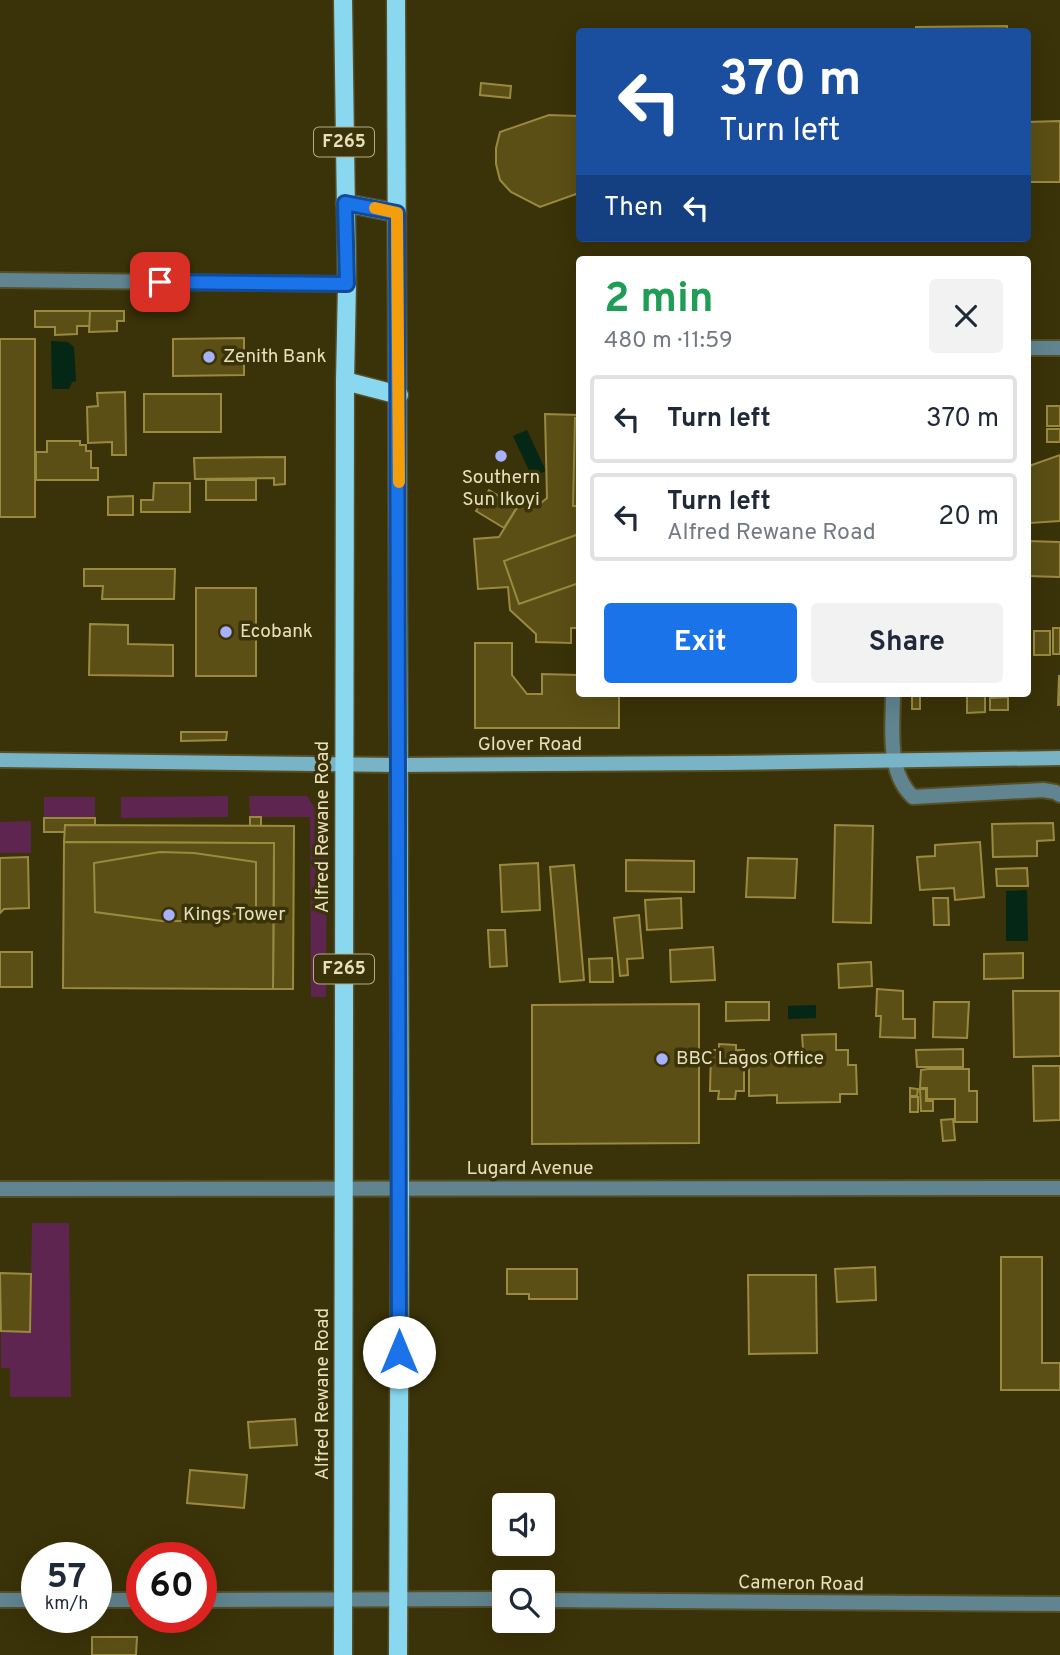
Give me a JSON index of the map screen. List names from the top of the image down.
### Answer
{
  "streets": {
    "main road": ["F265", "Alfred Rewane Road"],
    "street": ["Glover Road", "Lugard Avenue", "Cameron Road"]
  },
  "crossings": [
    ["F265", "Glover Road"],
    ["F265", "Lugard Avenue"],
    ["Glover Road", "Alfred Rewane Road"],
    ["Alfred Rewane Road", "Lugard Avenue"]
  ],
  "places": [
    "Zenith Bank",
    "Southern Sun Ikoyi",
    "Ecobank",
    "Kings Tower",
    "BBC Lagos Office"
  ],
  "page": {
    "turn": ["370 m", "Turn left"],
    "then": "Then",
    "heading": ["2 min", "480 m · 11:59"],
    "list": [
      {
        "name": "Turn left",
        "value": "370 m"
      },
      {
        "name": "Turn left",
        "note": "Alfred Rewane Road",
        "value": "20 m"
      }
    ],
    "buttons": ["Exit", "Share"],
    "speed": "57 km/h",
    "limit": "60"
  }
}
